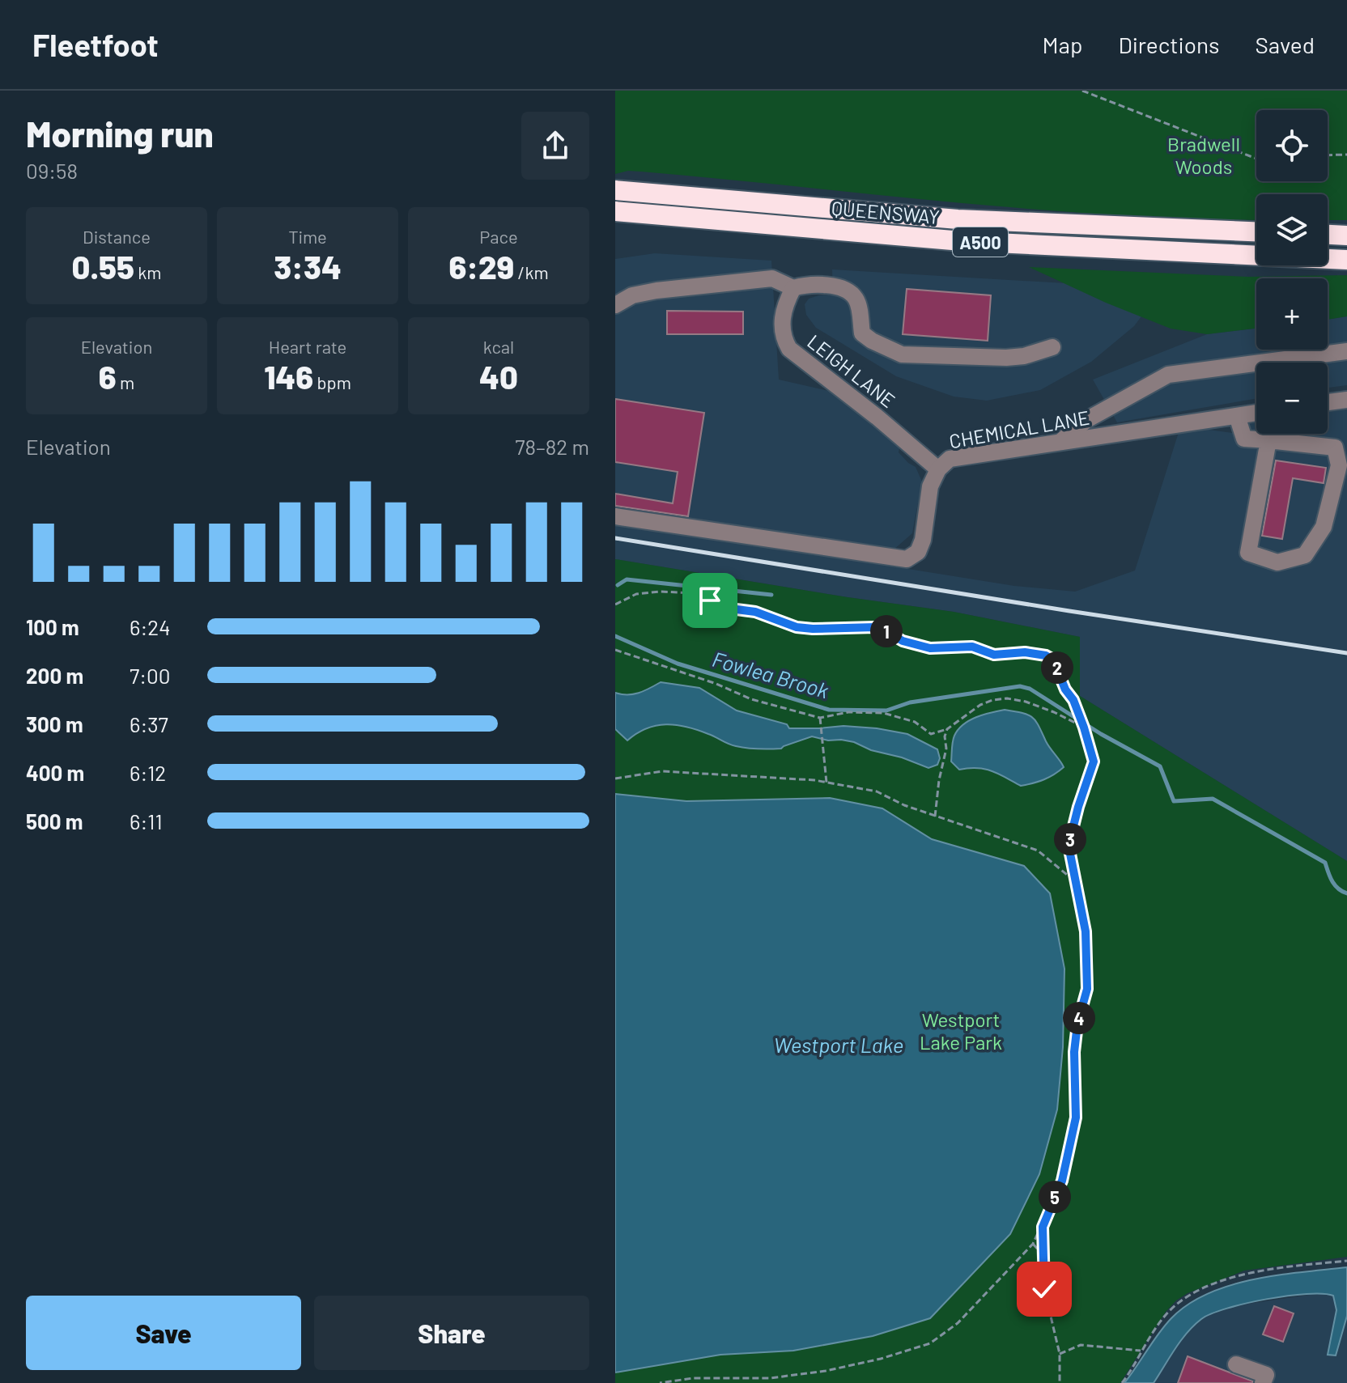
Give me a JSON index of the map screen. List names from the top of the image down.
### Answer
{
  "streets": {
    "highway": ["QUEENSWAY", "A500"],
    "street": ["LEIGH LANE", "CHEMICAL LANE"]
  },
  "crossings": [
    ["LEIGH LANE", "CHEMICAL LANE"]
  ],
  "water": ["Fowlea Brook", "Westport Lake"],
  "parks": ["Bradwell Woods", "Westport Lake Park"],
  "page": {
    "header": "Fleetfoot",
    "nav": ["Map", "Directions", "Saved"],
    "heading": ["Morning run", "09:58"],
    "map_buttons": ["+", "−"],
    "stats": [
      ["Distance", "0.55 km"],
      ["Time", "3:34"],
      ["Pace", "6:29 /km"],
      ["Elevation", "6 m"],
      ["Heart rate", "146 bpm"],
      ["kcal", "40"]
    ],
    "chart": ["Elevation", "78–82 m"],
    "list": [
      {
        "name": "100 m",
        "note": "6:24"
      },
      {
        "name": "200 m",
        "note": "7:00"
      },
      {
        "name": "300 m",
        "note": "6:37"
      },
      {
        "name": "400 m",
        "note": "6:12"
      },
      {
        "name": "500 m",
        "note": "6:11"
      }
    ],
    "pins": [
      "1",
      "2",
      "3",
      "4",
      "5"
    ],
    "buttons": ["Save", "Share"]
  }
}
